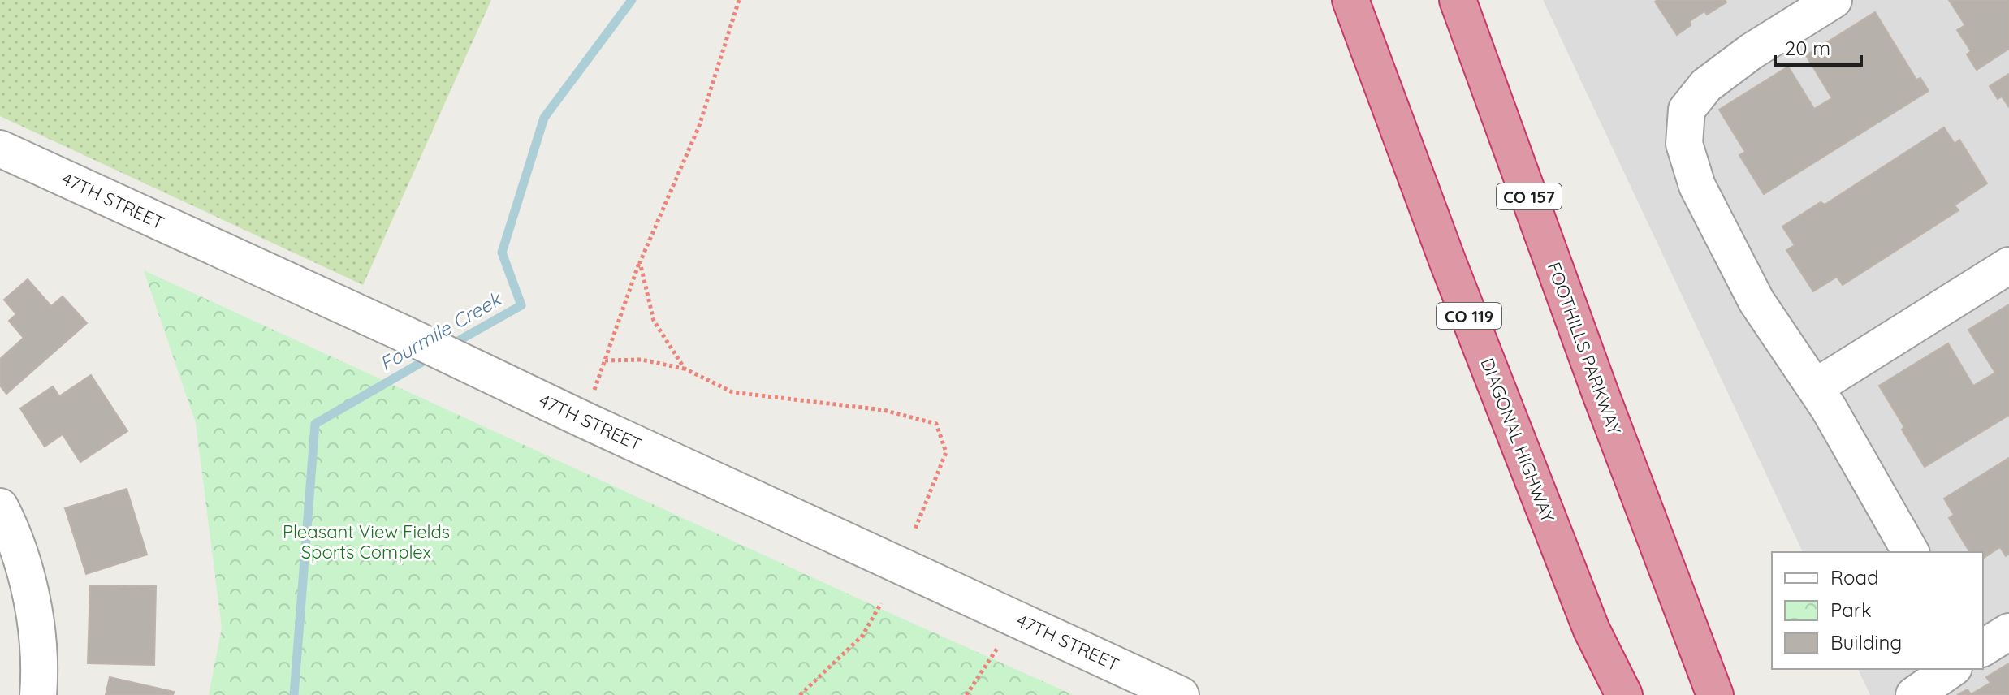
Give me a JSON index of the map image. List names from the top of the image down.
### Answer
{
  "streets": {
    "highway": [
      "CO 157",
      "CO 119",
      "FOOTHILLS PARKWAY",
      "DIAGONAL HIGHWAY"
    ],
    "street": ["47TH STREET"]
  },
  "water": ["Fourmile Creek"],
  "parks": ["Pleasant View Fields Sports Complex"],
  "legend": ["Road", "Park", "Building"],
  "scale_bar": "20 m"
}
